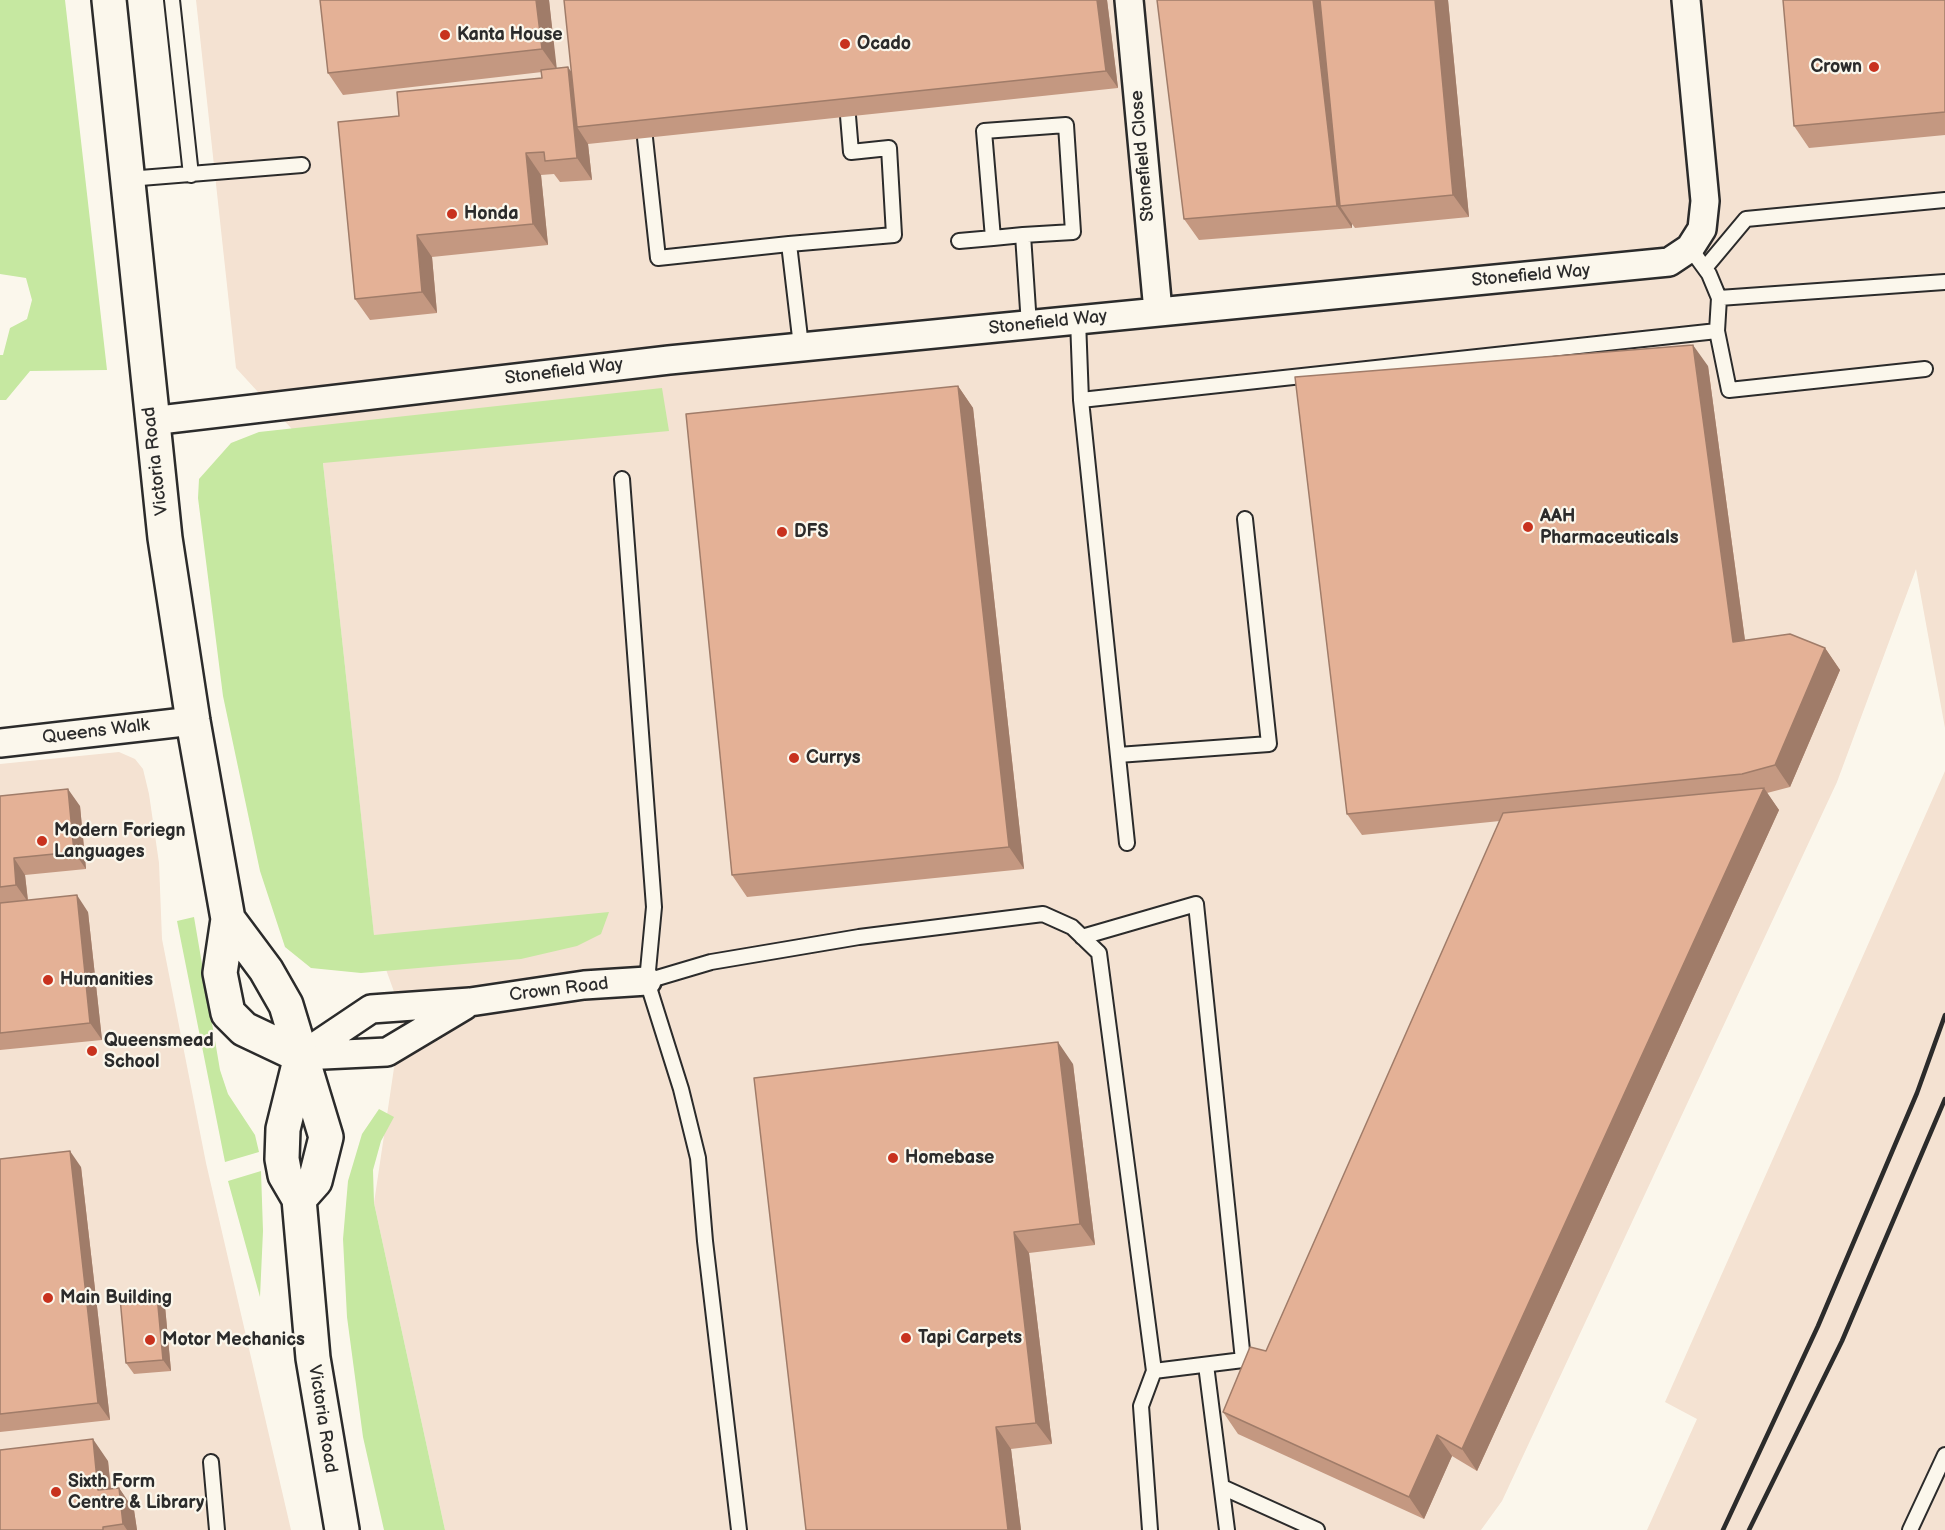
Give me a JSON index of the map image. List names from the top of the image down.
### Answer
{
  "streets": {
    "street": [
      "Stonefield Close",
      "Stonefield Way",
      "Victoria Road",
      "Queens Walk",
      "Crown Road"
    ]
  },
  "crossings": [
    ["Stonefield Close", "Stonefield Way"],
    ["Stonefield Way", "Victoria Road"],
    ["Victoria Road", "Queens Walk"],
    ["Victoria Road", "Crown Road"]
  ],
  "places": [
    "Kanta House",
    "Ocado",
    "Crown",
    "Honda",
    "AAH Pharmaceuticals",
    "DFS",
    "Currys",
    "Modern Foriegn Languages",
    "Humanities",
    "Queensmead School",
    "Homebase",
    "Main Building",
    "Tapi Carpets",
    "Motor Mechanics",
    "Sixth Form Centre & Library"
  ]
}
